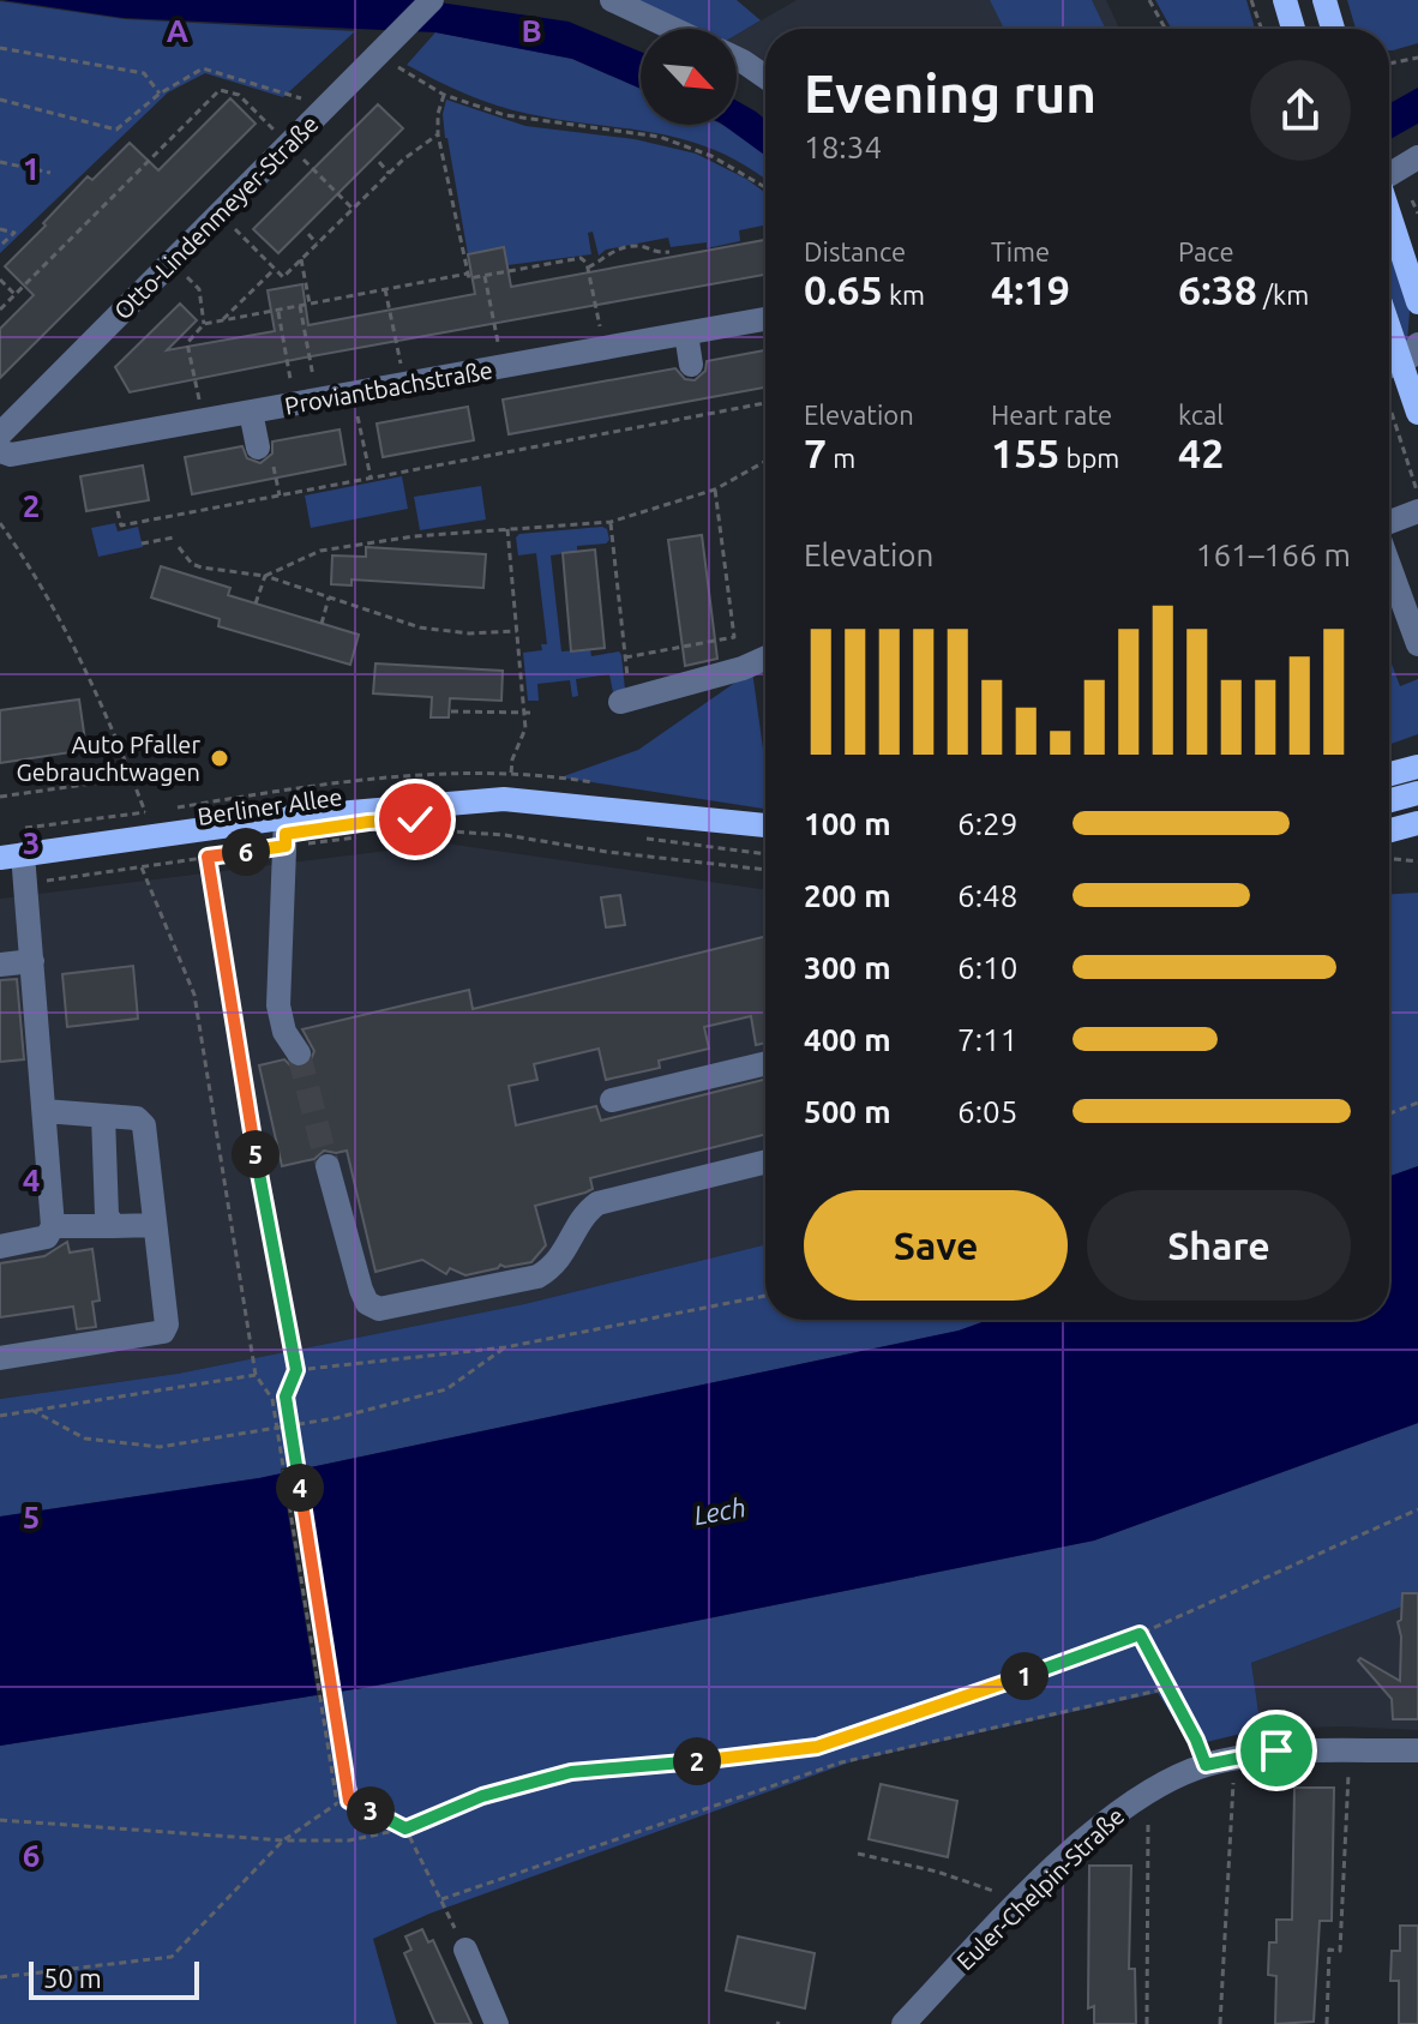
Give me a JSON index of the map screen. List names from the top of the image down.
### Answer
{
  "streets": {
    "main road": ["Berliner Allee"],
    "street": ["Otto-Lindenmeyer-Straße", "Proviantbachstraße", "Euler-Chelpin-Straße"]
  },
  "water": ["Lech"],
  "places": ["Auto Pfaller Gebrauchtwagen"],
  "scale_bar": "50 m",
  "north": "bottom right",
  "page": {
    "heading": ["Evening run", "18:34"],
    "stats": [
      ["Distance", "0.65 km"],
      ["Time", "4:19"],
      ["Pace", "6:38 /km"],
      ["Elevation", "7 m"],
      ["Heart rate", "155 bpm"],
      ["kcal", "42"]
    ],
    "chart": ["Elevation", "161–166 m"],
    "list": [
      {
        "name": "100 m",
        "note": "6:29"
      },
      {
        "name": "200 m",
        "note": "6:48"
      },
      {
        "name": "300 m",
        "note": "6:10"
      },
      {
        "name": "400 m",
        "note": "7:11"
      },
      {
        "name": "500 m",
        "note": "6:05"
      }
    ],
    "pins": [
      "6",
      "5",
      "4",
      "1",
      "2",
      "3"
    ],
    "buttons": ["Save", "Share"],
    "scale": "50 m"
  },
  "grid": {
    "columns": ["A", "B"],
    "rows": [
      "1",
      "2",
      "3",
      "4",
      "5",
      "6"
    ]
  }
}
